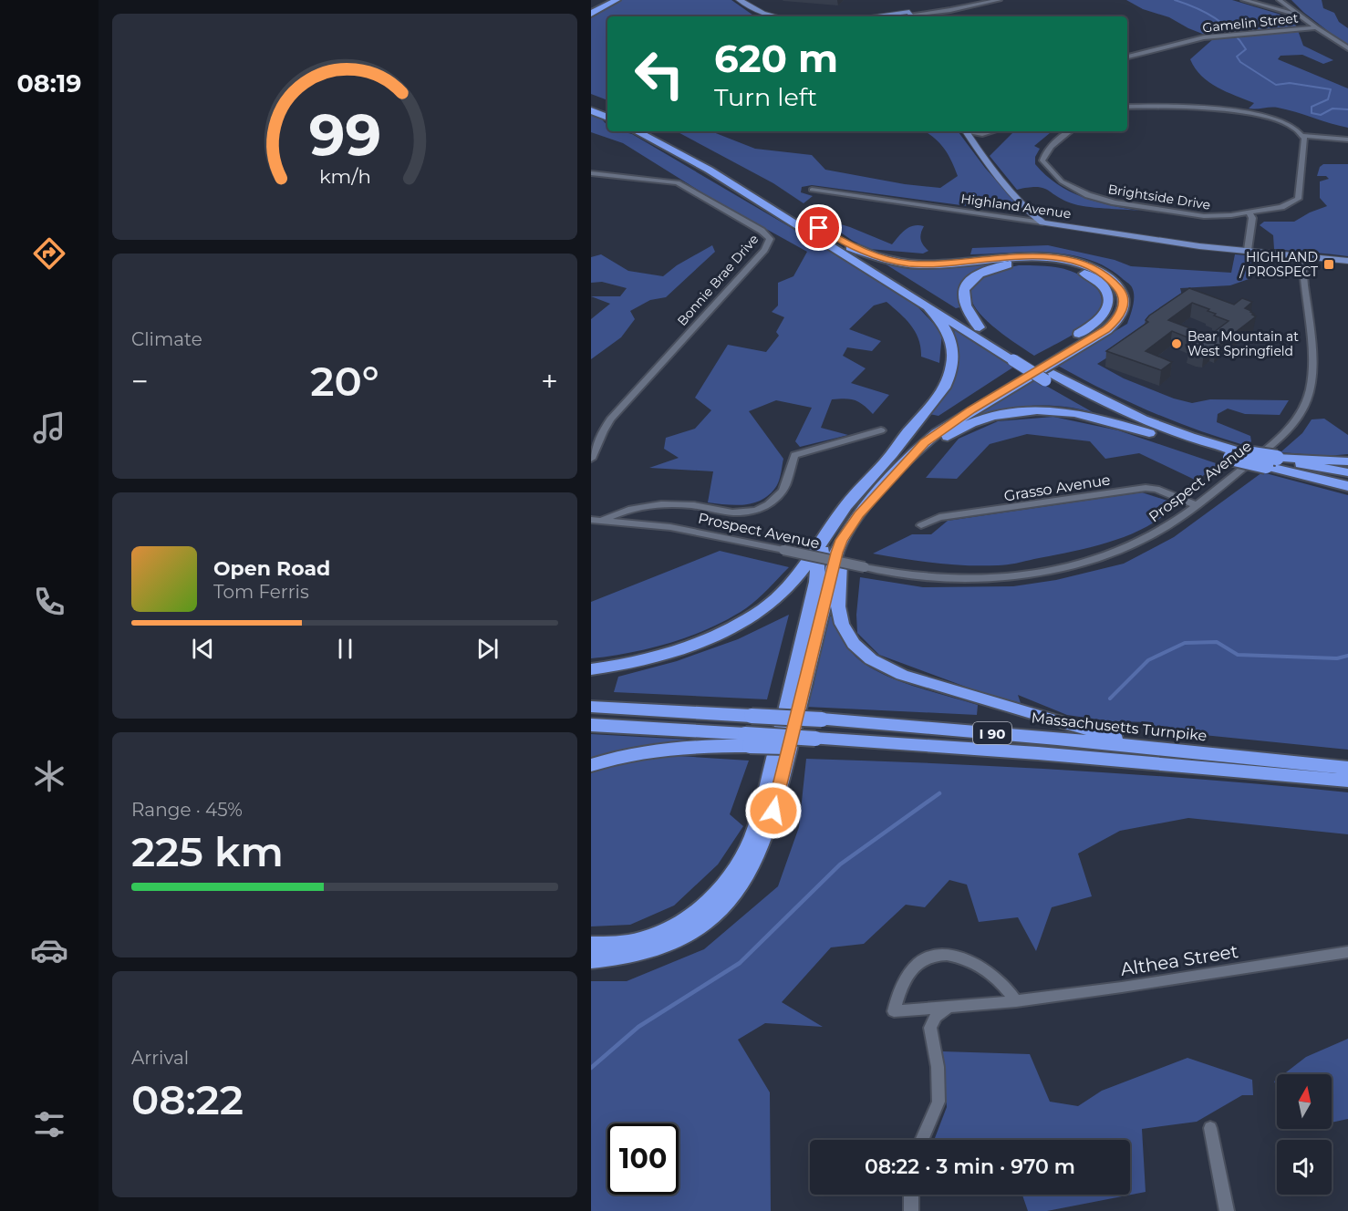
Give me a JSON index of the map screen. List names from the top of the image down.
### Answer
{
  "streets": {
    "highway": ["Massachusetts Turnpike", "I 90"],
    "main road": ["Highland Avenue"],
    "street": [
      "Gamelin Street",
      "Brightside Drive",
      "Bonnie Brae Drive",
      "Prospect Avenue",
      "Grasso Avenue",
      "Althea Street"
    ]
  },
  "crossings": [
    ["Highland Avenue", "Prospect Avenue"],
    ["Prospect Avenue", "Grasso Avenue"]
  ],
  "places": {
    "transit": ["HIGHLAND / PROSPECT"],
    "other": ["Bear Mountain at West Springfield"]
  },
  "north": "top",
  "page": {
    "tabs": "08:19",
    "turn": ["620 m", "Turn left"],
    "tile": [
      "Climate",
      ["Range · 45%", "225 km"],
      ["Arrival", "08:22"]
    ],
    "heat": ["−", "20°", "+"],
    "song": ["Open Road", "Tom Ferris"],
    "limit": "100",
    "trip": "08:22 · 3 min · 970 m",
    "gauge": ["99", "km/h"]
  }
}
